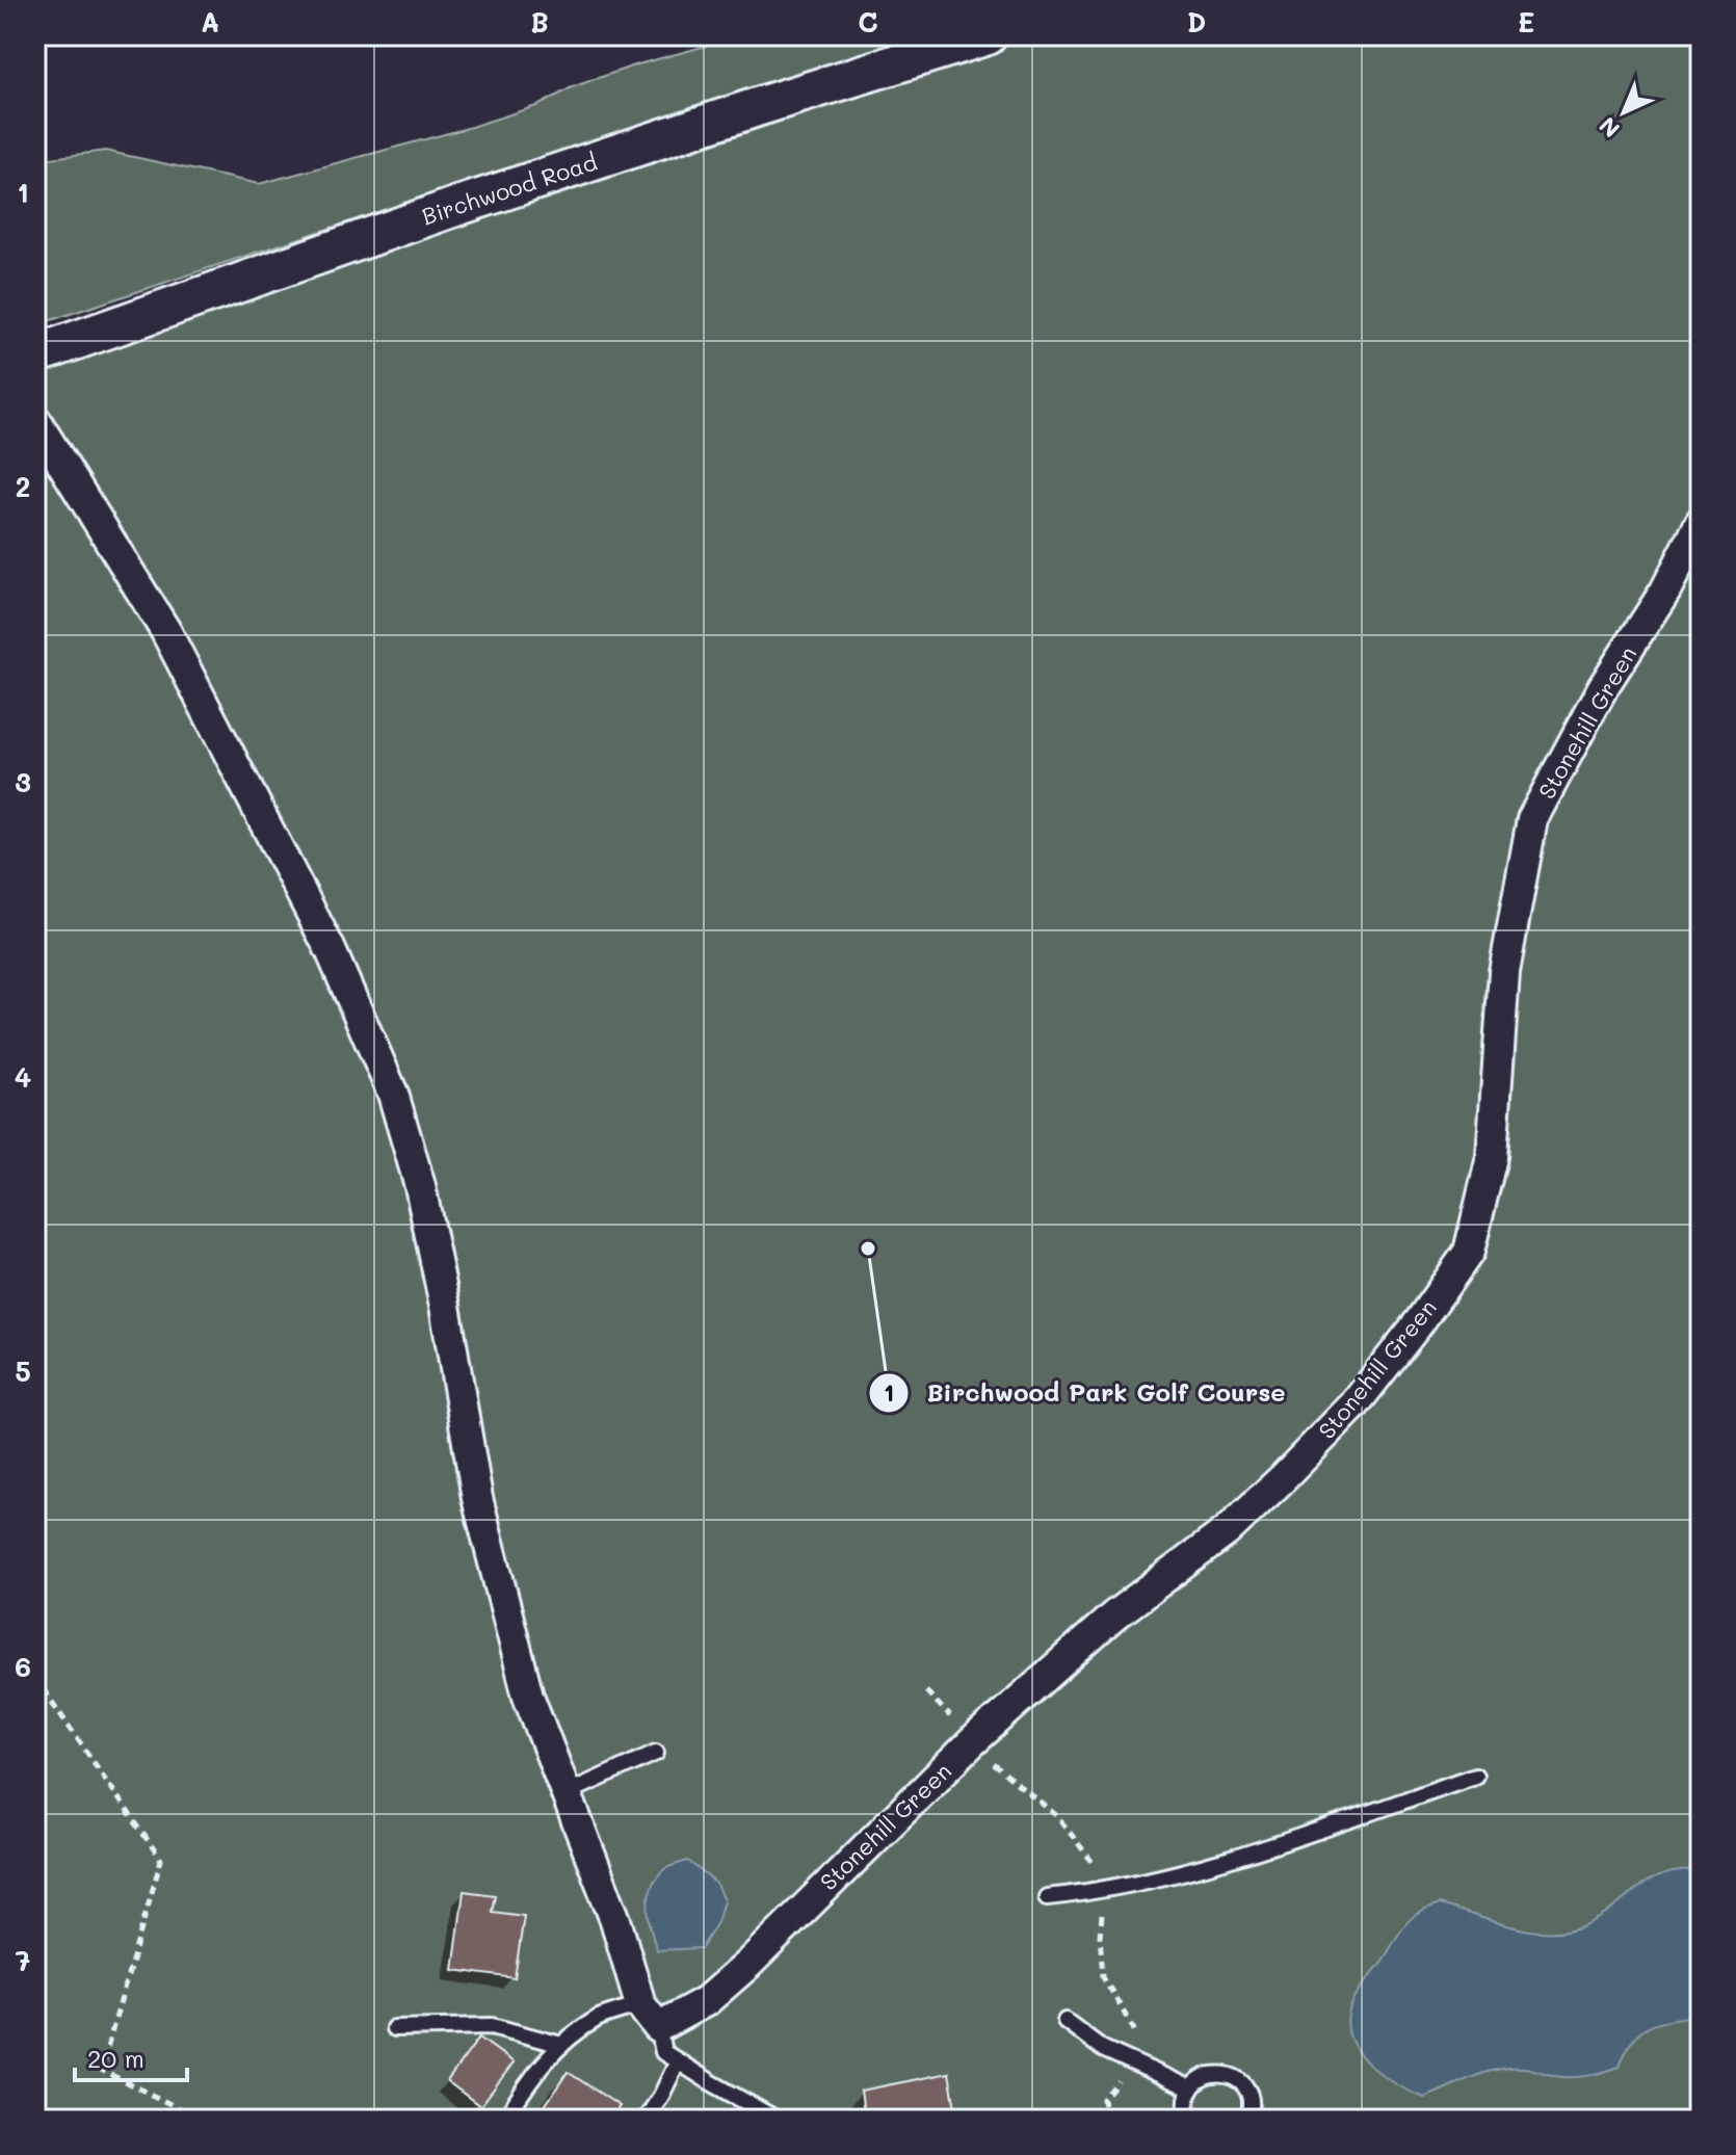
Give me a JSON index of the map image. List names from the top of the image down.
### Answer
{
  "streets": {
    "street": ["Birchwood Road", "Stonehill Green"]
  },
  "places": ["Birchwood Park Golf Course"],
  "scale_bar": "20 m",
  "north": "bottom left",
  "grid": {
    "columns": [
      "A",
      "B",
      "C",
      "D",
      "E"
    ],
    "rows": [
      "1",
      "2",
      "3",
      "4",
      "5",
      "6",
      "7"
    ]
  }
}
